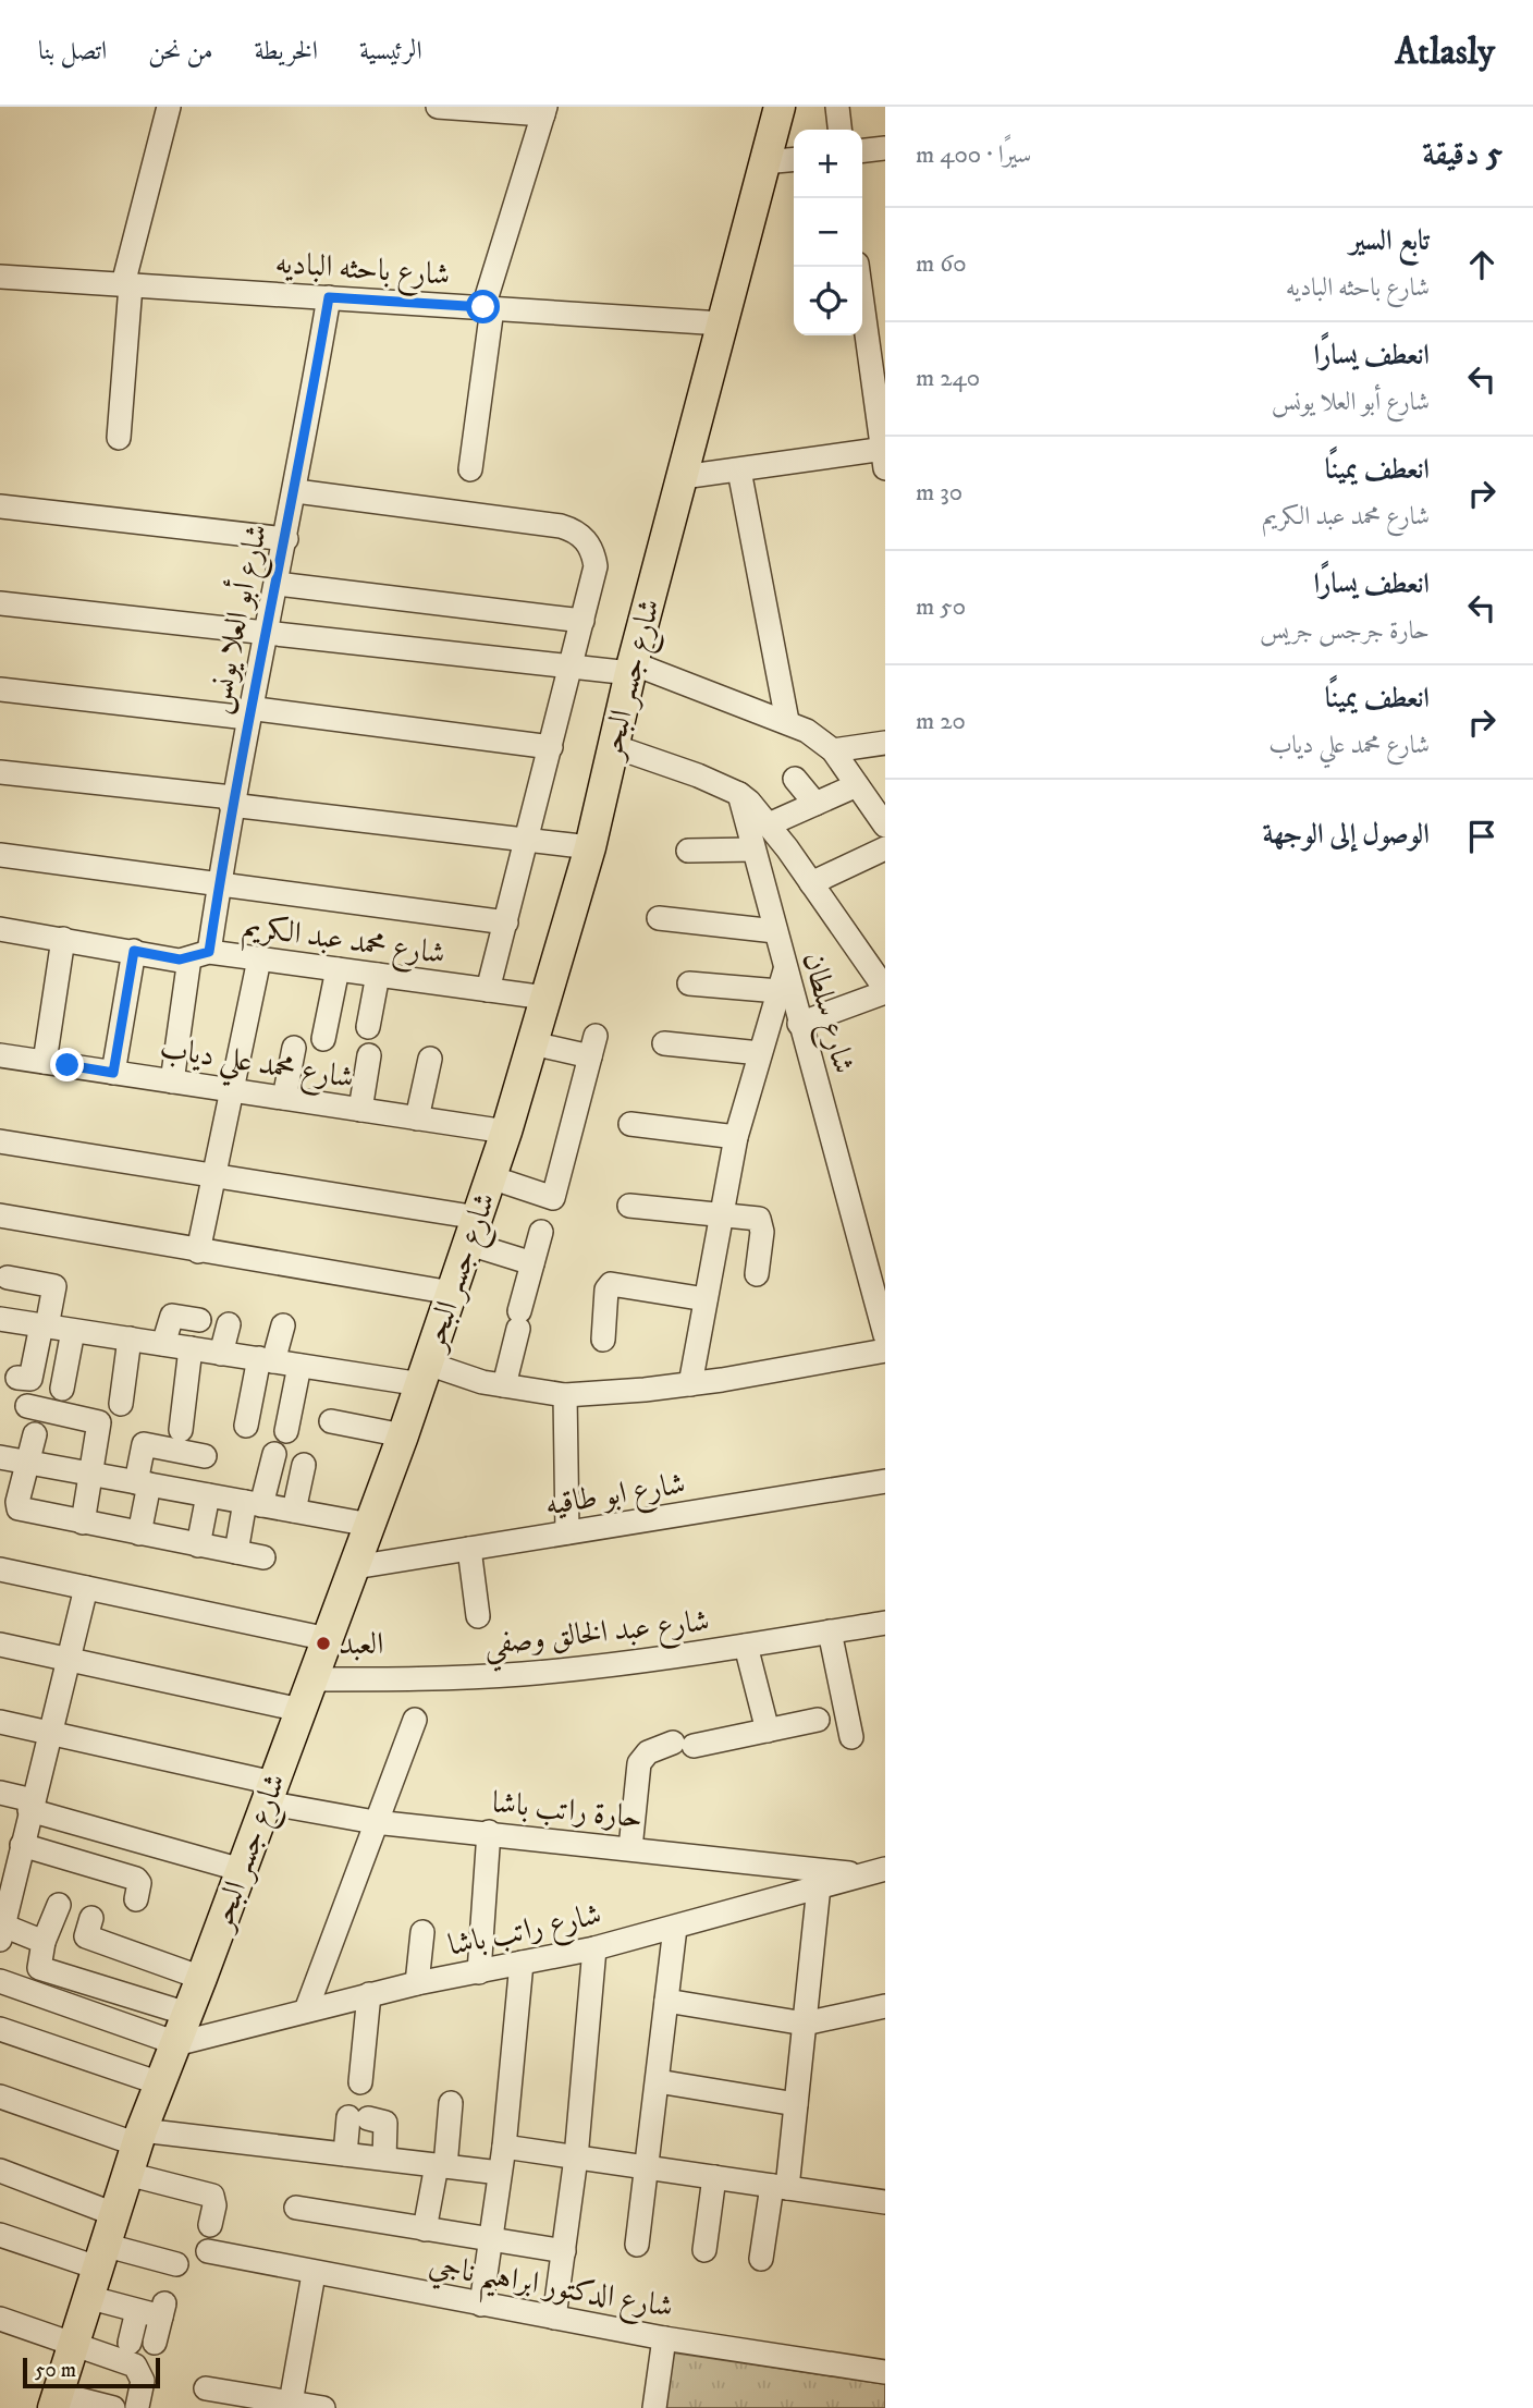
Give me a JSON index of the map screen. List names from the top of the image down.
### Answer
{
  "streets": {
    "main road": ["شارع جسر البحر"],
    "street": [
      "شارع باحثه الباديه",
      "شارع أبو العلا يونس",
      "شارع محمد عبد الكريم",
      "شارع سلطان",
      "شارع محمد علي دياب",
      "شارع ابو طاقيه",
      "شارع عبد الخالق وصفي",
      "حارة راتب باشا",
      "شارع راتب باشا",
      "شارع الدكتور ابراهيم ناجي"
    ]
  },
  "crossings": [
    ["شارع باحثه الباديه", "شارع أبو العلا يونس"],
    ["شارع باحثه الباديه", "شارع جسر البحر"],
    ["شارع أبو العلا يونس", "شارع محمد عبد الكريم"],
    ["شارع أبو العلا يونس", "شارع محمد علي دياب"],
    ["شارع جسر البحر", "شارع محمد عبد الكريم"],
    ["شارع جسر البحر", "شارع محمد علي دياب"],
    ["شارع جسر البحر", "شارع ابو طاقيه"],
    ["شارع جسر البحر", "شارع عبد الخالق وصفي"],
    ["شارع جسر البحر", "حارة راتب باشا"],
    ["شارع جسر البحر", "شارع راتب باشا"],
    ["حارة راتب باشا", "شارع راتب باشا"]
  ],
  "places": ["العبد"],
  "scale_bar": "50 m",
  "page": {
    "header": "Atlasly",
    "nav": [
      "الرئيسية",
      "الخريطة",
      "من نحن",
      "اتصل بنا"
    ],
    "heading": ["5 دقيقة", "سيرًا · 400 m"],
    "map_buttons": ["+", "−"],
    "list": [
      ["تابع السير", "شارع باحثه الباديه", "60 m"],
      ["انعطف يسارًا", "شارع أبو العلا يونس", "240 m"],
      ["انعطف يمينًا", "شارع محمد عبد الكريم", "30 m"],
      ["انعطف يسارًا", "حارة جرجس جريس", "50 m"],
      ["انعطف يمينًا", "شارع محمد علي دياب", "20 m"],
      "الوصول إلى الوجهة"
    ],
    "scale": "50 m"
  }
}
